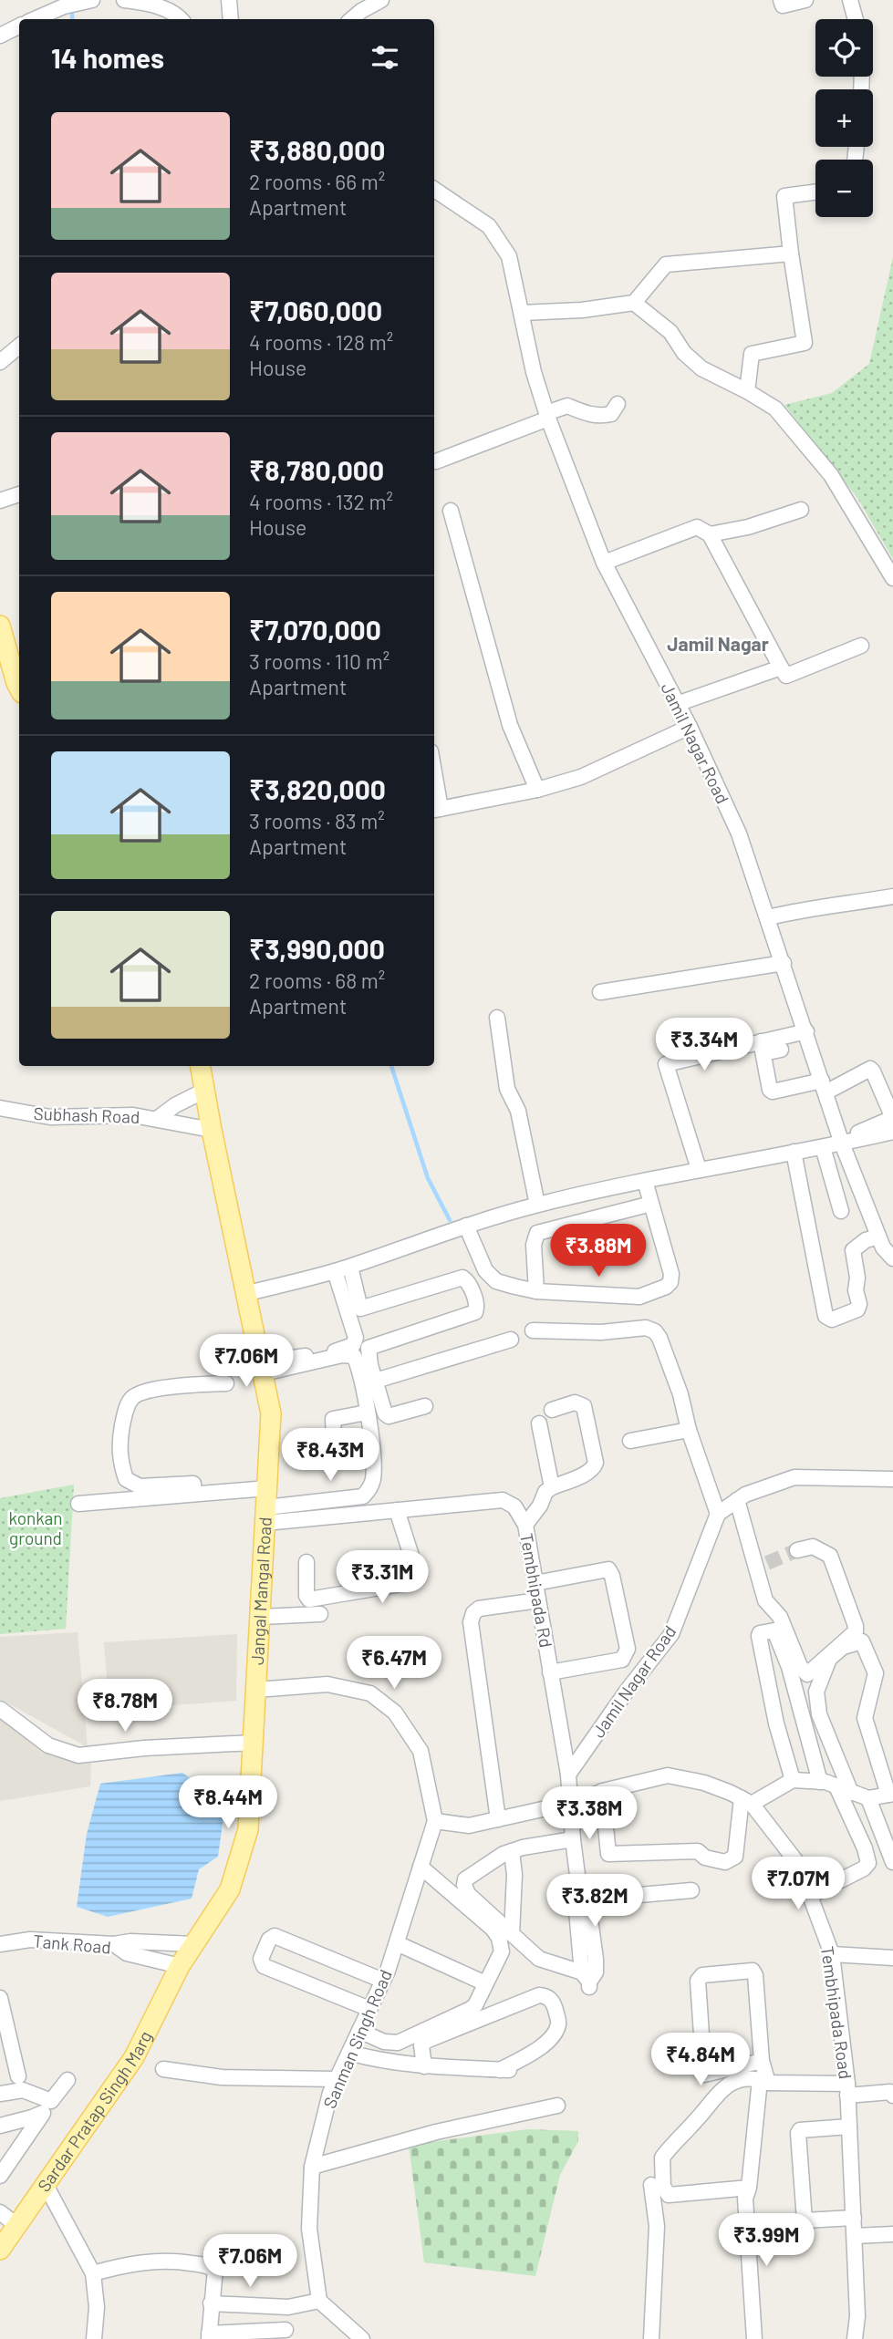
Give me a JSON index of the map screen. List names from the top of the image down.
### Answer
{
  "streets": {
    "main road": ["Jangal Mangal Road", "Sardar Pratap Singh Marg"],
    "street": [
      "Jamil Nagar Road",
      "Subhash Road",
      "Tembhipada Rd",
      "Tank Road",
      "Tembhipada Road",
      "Sanman Singh Road"
    ]
  },
  "crossings": [
    ["Jamil Nagar Road", "Tembhipada Rd"],
    ["Subhash Road", "Jangal Mangal Road"],
    ["Tembhipada Rd", "Jangal Mangal Road"],
    ["Jangal Mangal Road", "Tank Road"],
    ["Jangal Mangal Road", "Sardar Pratap Singh Marg"],
    ["Tank Road", "Sardar Pratap Singh Marg"],
    ["Tembhipada Road", "Sanman Singh Road"]
  ],
  "districts": ["Jamil Nagar"],
  "parks": ["konkan ground"],
  "page": {
    "map_buttons": ["+", "−"],
    "heading": "14 homes",
    "list": [
      {
        "name": "₹3,880,000",
        "note": "2 rooms · 66 m² · Apartment"
      },
      {
        "name": "₹7,060,000",
        "note": "4 rooms · 128 m² · House"
      },
      {
        "name": "₹8,780,000",
        "note": "4 rooms · 132 m² · House"
      },
      {
        "name": "₹7,070,000",
        "note": "3 rooms · 110 m² · Apartment"
      },
      {
        "name": "₹3,820,000",
        "note": "3 rooms · 83 m² · Apartment"
      },
      {
        "name": "₹3,990,000",
        "note": "2 rooms · 68 m² · Apartment"
      }
    ],
    "price": [
      "₹3.34M",
      "₹3.88M",
      "₹7.06M",
      "₹8.43M",
      "₹3.31M",
      "₹6.47M",
      "₹8.78M",
      "₹8.44M",
      "₹3.38M",
      "₹7.07M",
      "₹3.82M",
      "₹4.84M",
      "₹3.99M",
      "₹7.06M"
    ]
  }
}
